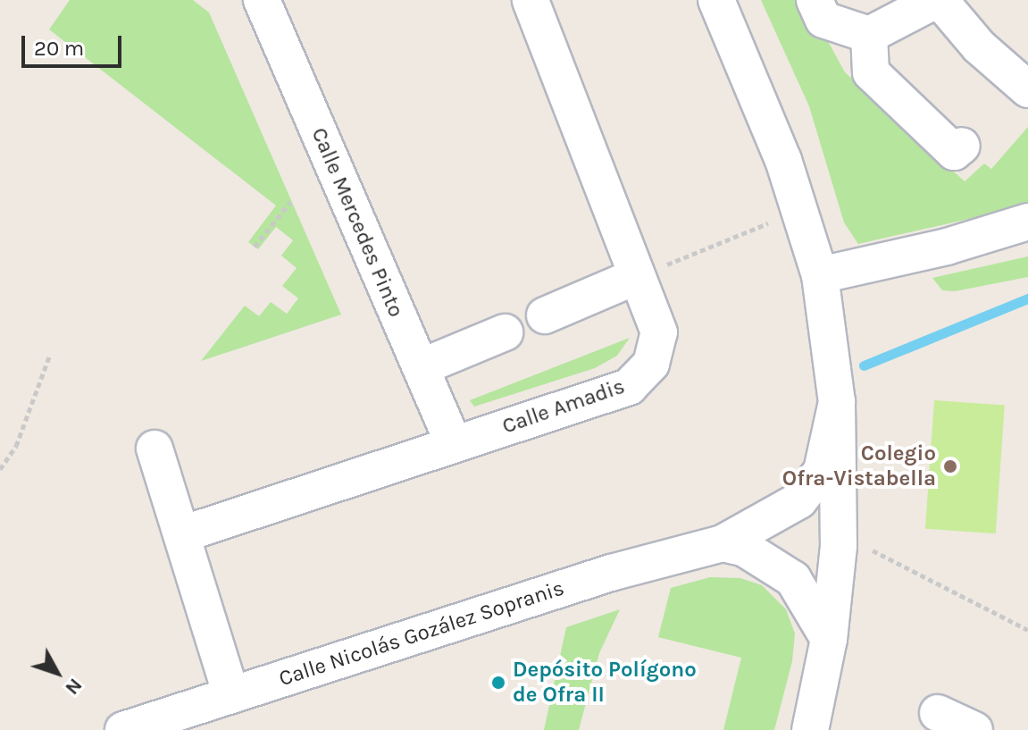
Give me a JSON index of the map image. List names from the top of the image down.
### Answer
{
  "streets": {
    "street": ["Calle Mercedes Pinto", "Calle Amadis", "Calle Nicolás Gozález Sopranis"]
  },
  "crossings": [
    ["Calle Mercedes Pinto", "Calle Amadis"]
  ],
  "places": ["Colegio Ofra-Vistabella", "Depósito Polígono de Ofra II"],
  "scale_bar": "20 m",
  "north": "bottom right"
}
